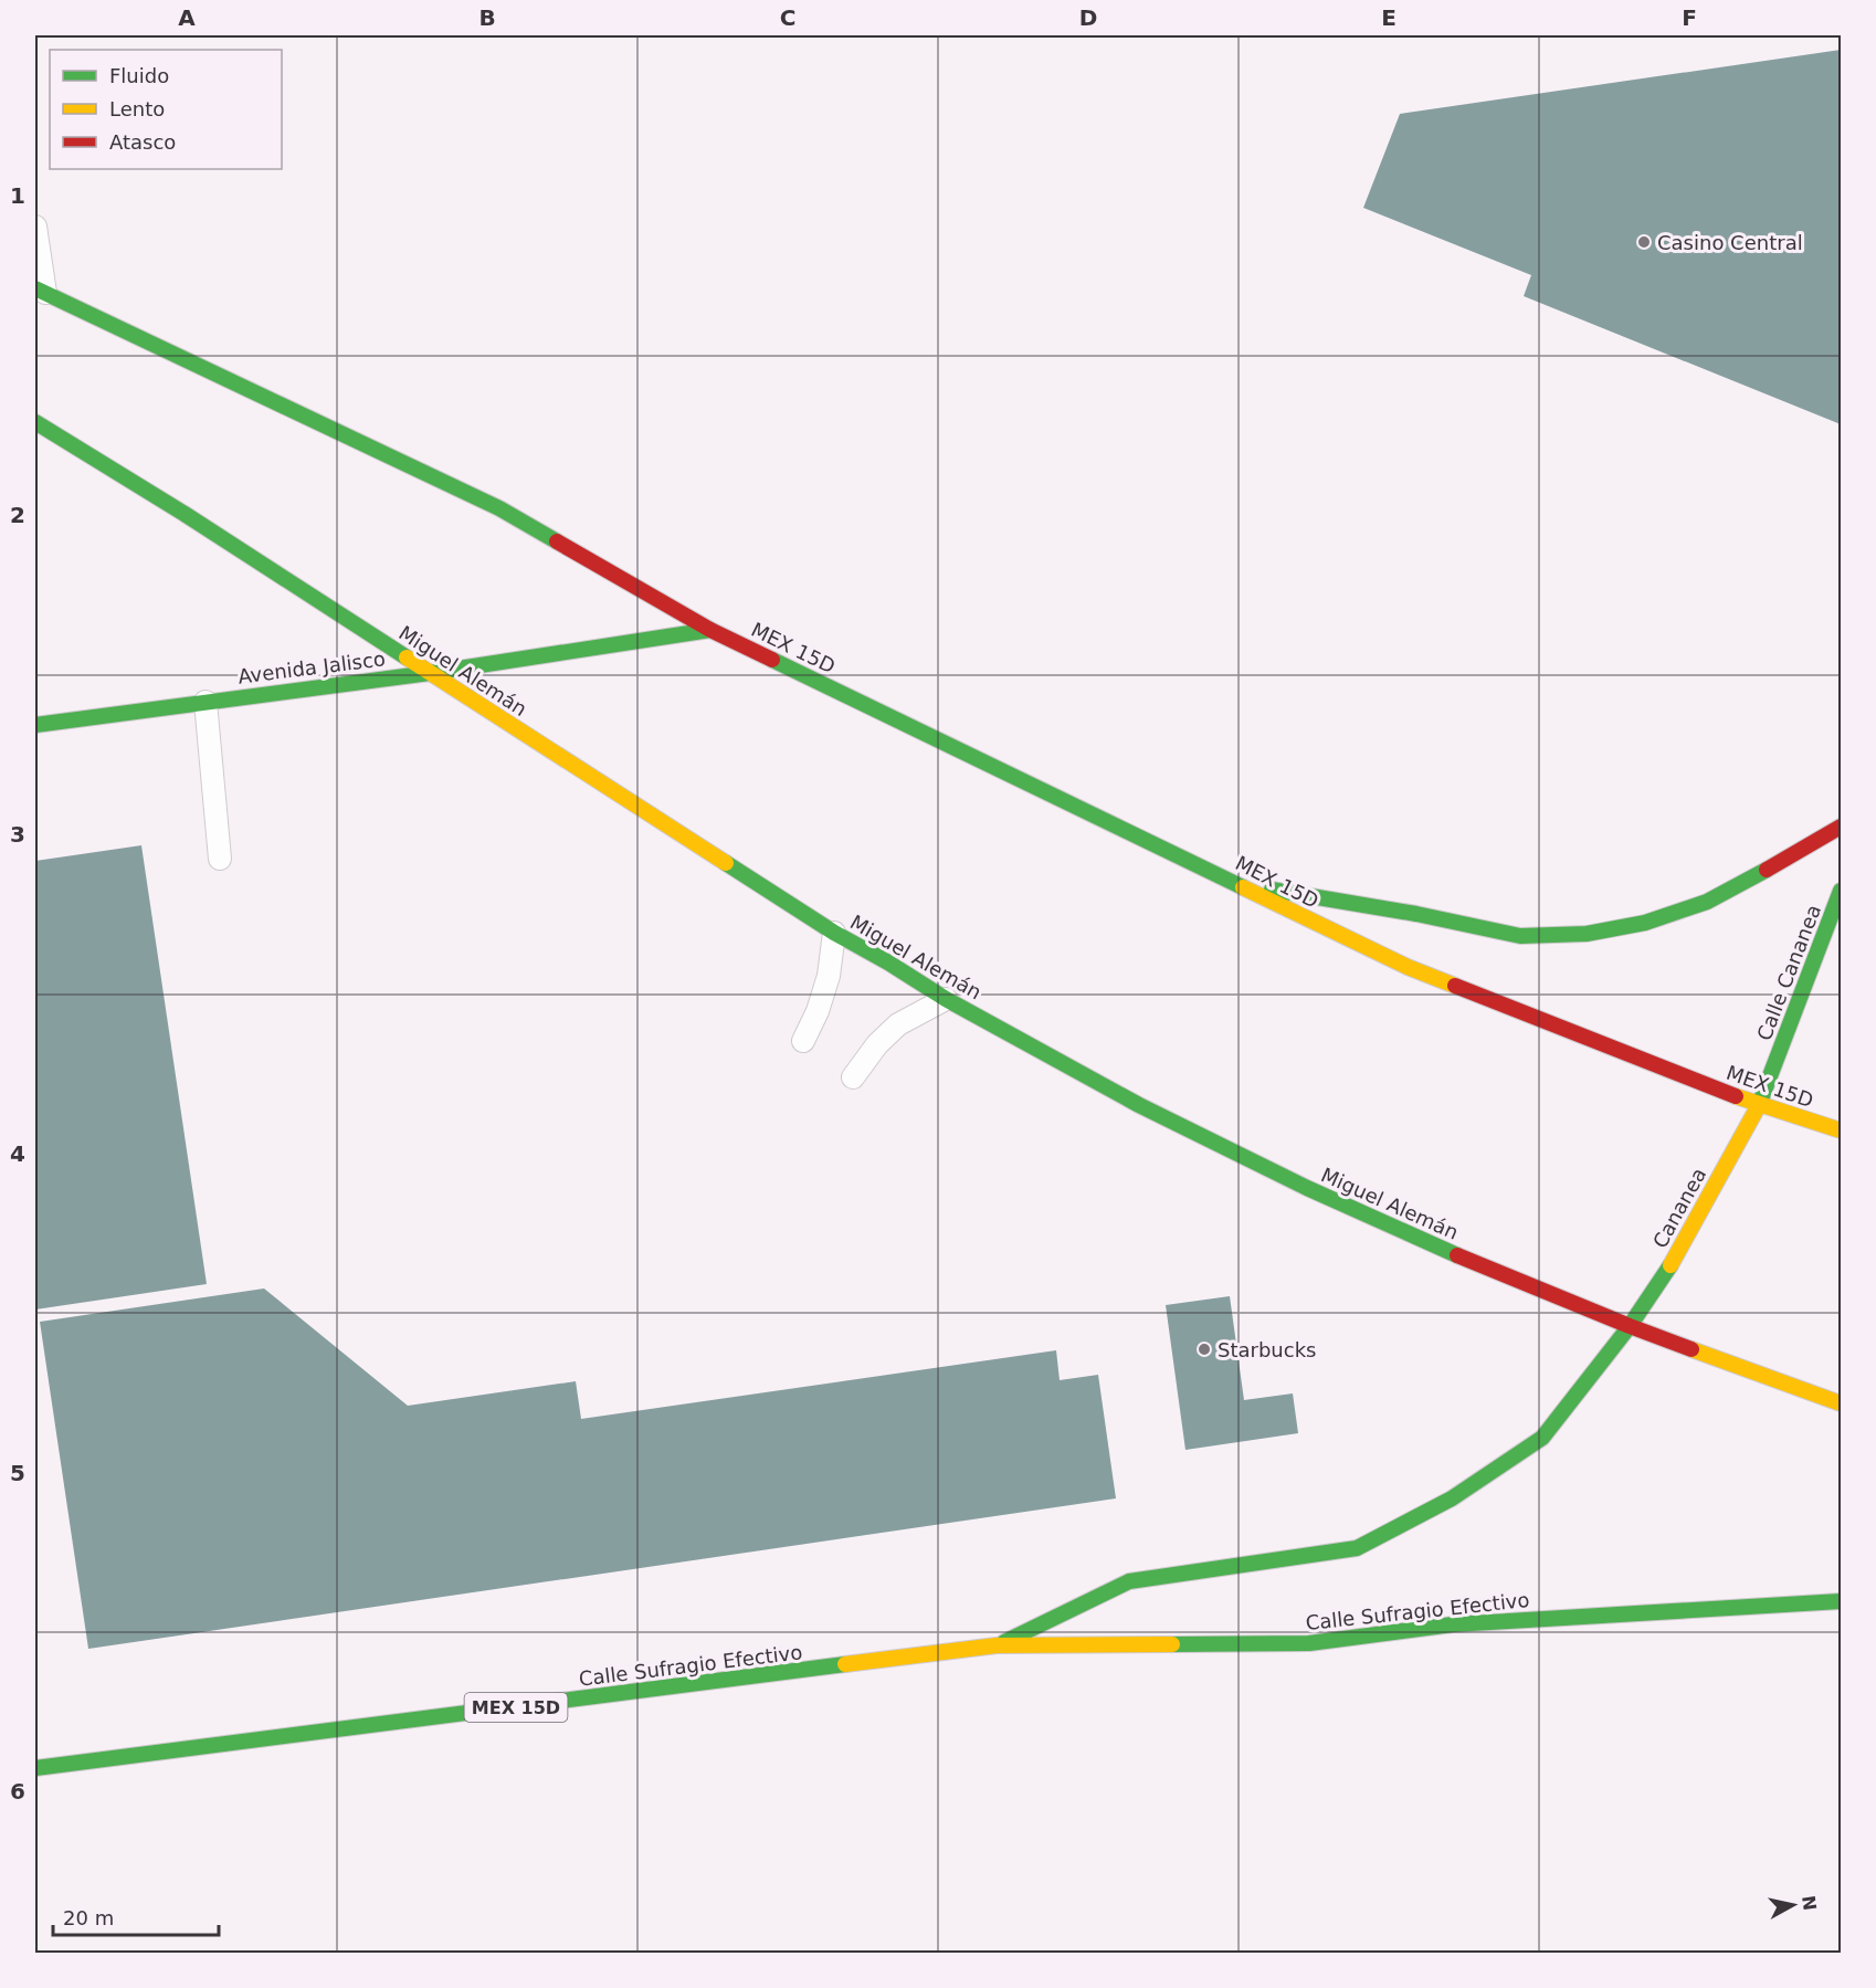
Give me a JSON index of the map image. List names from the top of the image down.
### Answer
{
  "streets": {
    "main road": [
      "MEX 15D",
      "Avenida Jalisco",
      "Miguel Alemán",
      "Calle Cananea",
      "Cananea",
      "Calle Sufragio Efectivo"
    ]
  },
  "crossings": [
    ["MEX 15D", "Avenida Jalisco"],
    ["MEX 15D", "Calle Cananea"],
    ["MEX 15D", "Cananea"],
    ["Avenida Jalisco", "Miguel Alemán"],
    ["Miguel Alemán", "Cananea"],
    ["Miguel Alemán", "Calle Sufragio Efectivo"],
    ["Calle Cananea", "Cananea"],
    ["Cananea", "Calle Sufragio Efectivo"]
  ],
  "places": ["Casino Central", "Starbucks"],
  "legend": ["Fluido", "Lento", "Atasco"],
  "scale_bar": "20 m",
  "north": "right",
  "grid": {
    "columns": [
      "A",
      "B",
      "C",
      "D",
      "E",
      "F"
    ],
    "rows": [
      "1",
      "2",
      "3",
      "4",
      "5",
      "6"
    ]
  }
}
